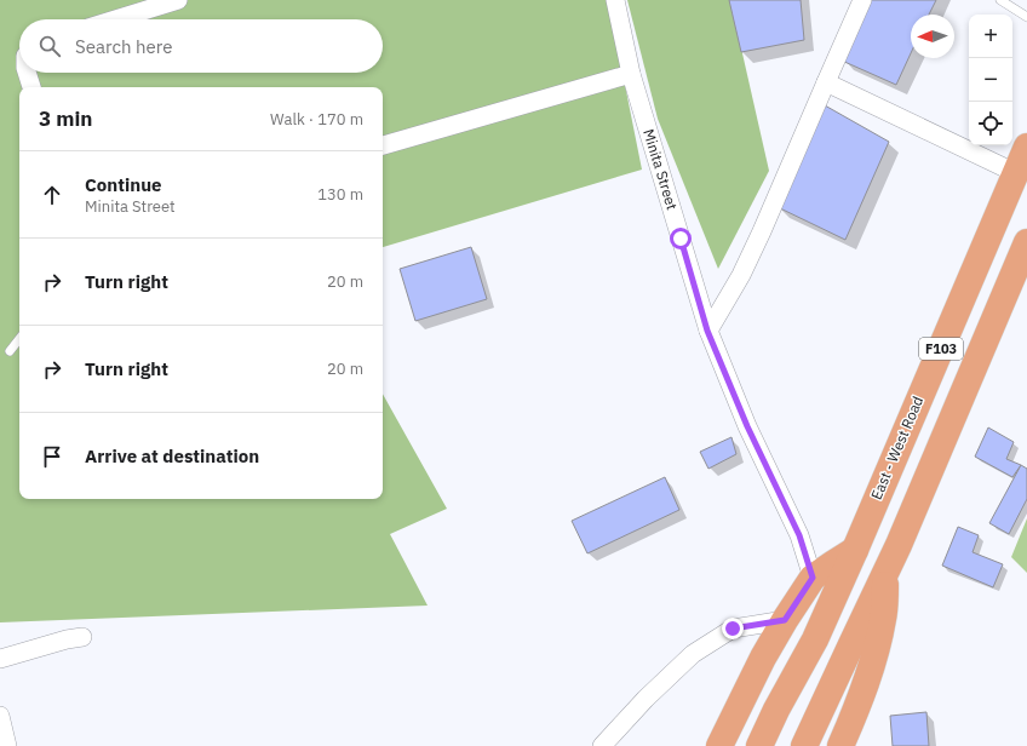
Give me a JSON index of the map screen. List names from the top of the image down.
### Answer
{
  "streets": {
    "main road": ["F103", "East - West Road"],
    "street": ["Minita Street"]
  },
  "north": "left",
  "page": {
    "map_buttons": ["+", "−"],
    "search": "Search here",
    "heading": ["3 min", "Walk · 170 m"],
    "list": [
      ["Continue", "Minita Street", "130 m"],
      ["Turn right", "20 m"],
      ["Turn right", "20 m"],
      "Arrive at destination"
    ]
  }
}
